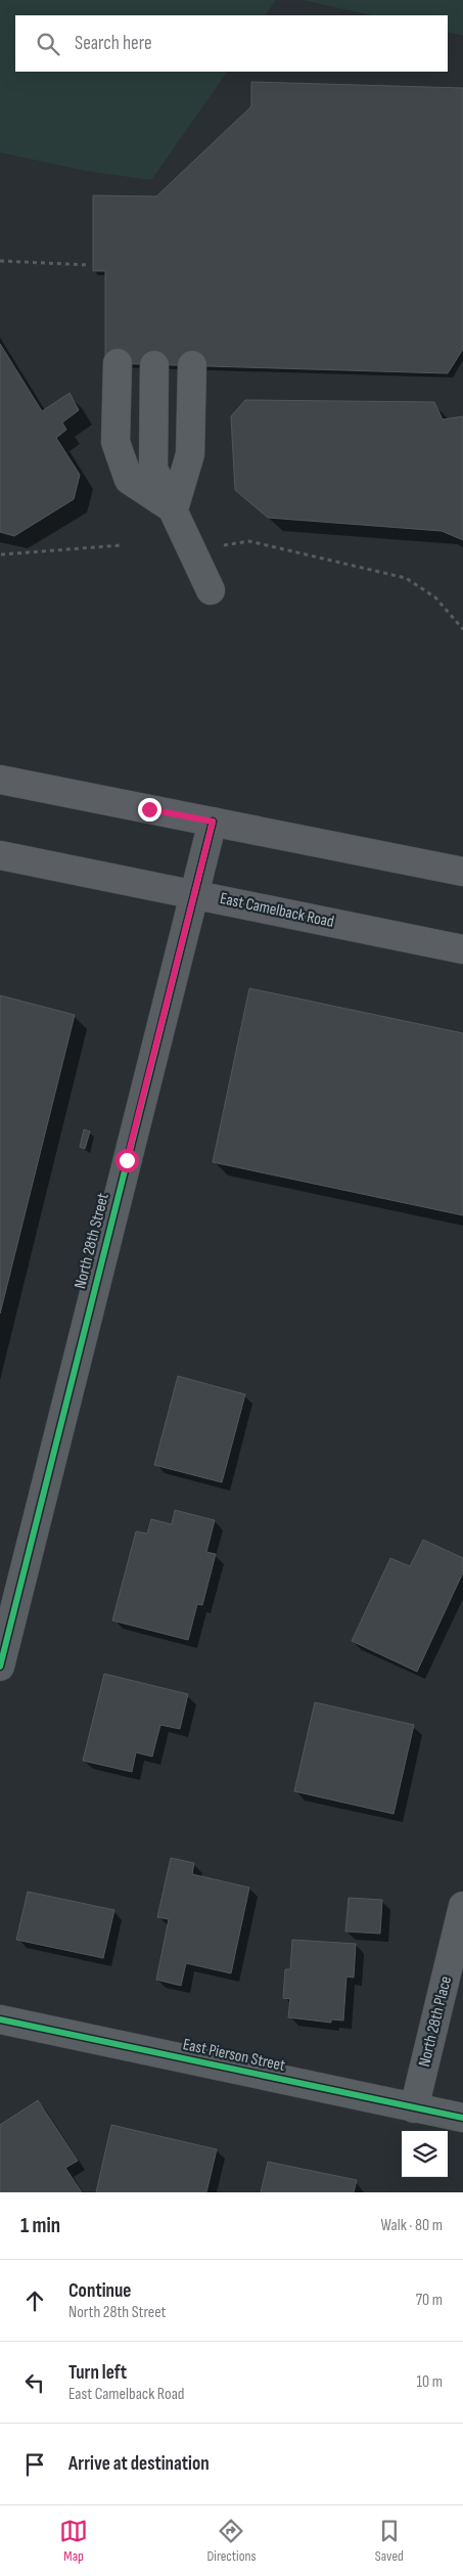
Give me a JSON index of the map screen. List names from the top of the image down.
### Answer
{
  "streets": {
    "main road": ["East Camelback Road"],
    "street": ["North 28th Street", "North 28th Place", "East Pierson Street"]
  },
  "crossings": [
    ["East Camelback Road", "North 28th Street"],
    ["North 28th Place", "East Pierson Street"]
  ],
  "page": {
    "search": "Search here",
    "heading": ["1 min", "Walk · 80 m"],
    "list": [
      ["Continue", "North 28th Street", "70 m"],
      ["Turn left", "East Camelback Road", "10 m"],
      "Arrive at destination"
    ],
    "nav": ["Map", "Directions", "Saved"]
  }
}
